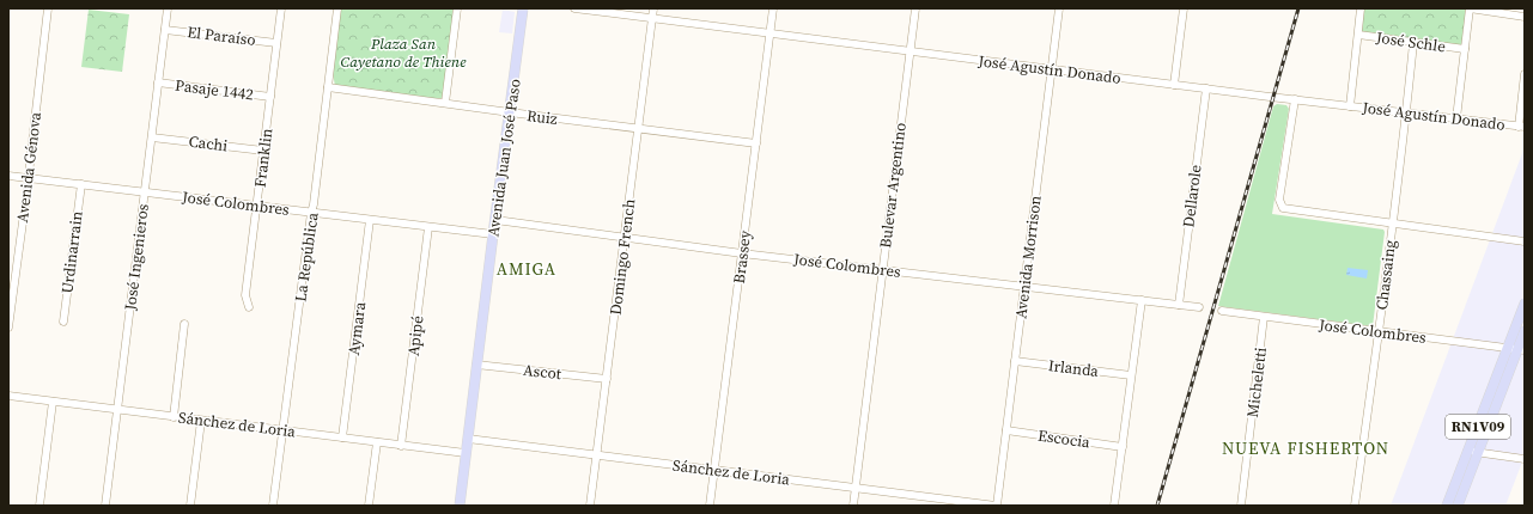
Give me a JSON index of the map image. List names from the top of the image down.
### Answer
{
  "streets": {
    "main road": ["Avenida Juan José Paso", "RN1V09"],
    "street": [
      "El Paraíso",
      "José Schle",
      "José Agustín Donado",
      "Pasaje 1442",
      "Ruiz",
      "Cachi",
      "Franklin",
      "Avenida Génova",
      "Bulevar Argentino",
      "Dellarole",
      "José Colombres",
      "Urdinarrain",
      "José Ingenieros",
      "La República",
      "Domingo French",
      "Brassey",
      "Avenida Morrison",
      "Chassaing",
      "Aymara",
      "Apipé",
      "Irlanda",
      "Ascot",
      "Micheletti",
      "Sánchez de Loria",
      "Escocia"
    ]
  },
  "crossings": [
    ["El Paraíso", "Franklin"],
    ["El Paraíso", "José Ingenieros"],
    ["José Schle", "Chassaing"],
    ["José Agustín Donado", "Bulevar Argentino"],
    ["José Agustín Donado", "Dellarole"],
    ["José Agustín Donado", "Domingo French"],
    ["José Agustín Donado", "Brassey"],
    ["José Agustín Donado", "Avenida Morrison"],
    ["José Agustín Donado", "Chassaing"],
    ["Pasaje 1442", "Franklin"],
    ["Pasaje 1442", "José Ingenieros"],
    ["Ruiz", "Avenida Juan José Paso"],
    ["Ruiz", "La República"],
    ["Ruiz", "Domingo French"],
    ["Ruiz", "Brassey"],
    ["Cachi", "Franklin"],
    ["Cachi", "José Ingenieros"],
    ["Franklin", "José Colombres"],
    ["Avenida Juan José Paso", "José Colombres"],
    ["Avenida Juan José Paso", "Ascot"],
    ["Avenida Juan José Paso", "Sánchez de Loria"],
    ["Avenida Génova", "José Colombres"],
    ["Bulevar Argentino", "José Colombres"],
    ["Bulevar Argentino", "Sánchez de Loria"],
    ["Dellarole", "José Colombres"],
    ["José Colombres", "Urdinarrain"],
    ["José Colombres", "José Ingenieros"],
    ["José Colombres", "La República"],
    ["José Colombres", "Domingo French"],
    ["José Colombres", "Brassey"],
    ["José Colombres", "Avenida Morrison"],
    ["José Colombres", "Chassaing"],
    ["José Colombres", "Aymara"],
    ["José Colombres", "Apipé"],
    ["José Colombres", "Micheletti"],
    ["José Colombres", "RN1V09"],
    ["José Ingenieros", "Sánchez de Loria"],
    ["La República", "Sánchez de Loria"],
    ["Domingo French", "Ascot"],
    ["Domingo French", "Sánchez de Loria"],
    ["Brassey", "Sánchez de Loria"],
    ["Avenida Morrison", "Irlanda"],
    ["Avenida Morrison", "Sánchez de Loria"],
    ["Avenida Morrison", "Escocia"],
    ["Aymara", "Sánchez de Loria"],
    ["Apipé", "Sánchez de Loria"]
  ],
  "districts": ["AMIGA", "NUEVA FISHERTON"],
  "parks": ["Plaza San Cayetano de Thiene"]
}
